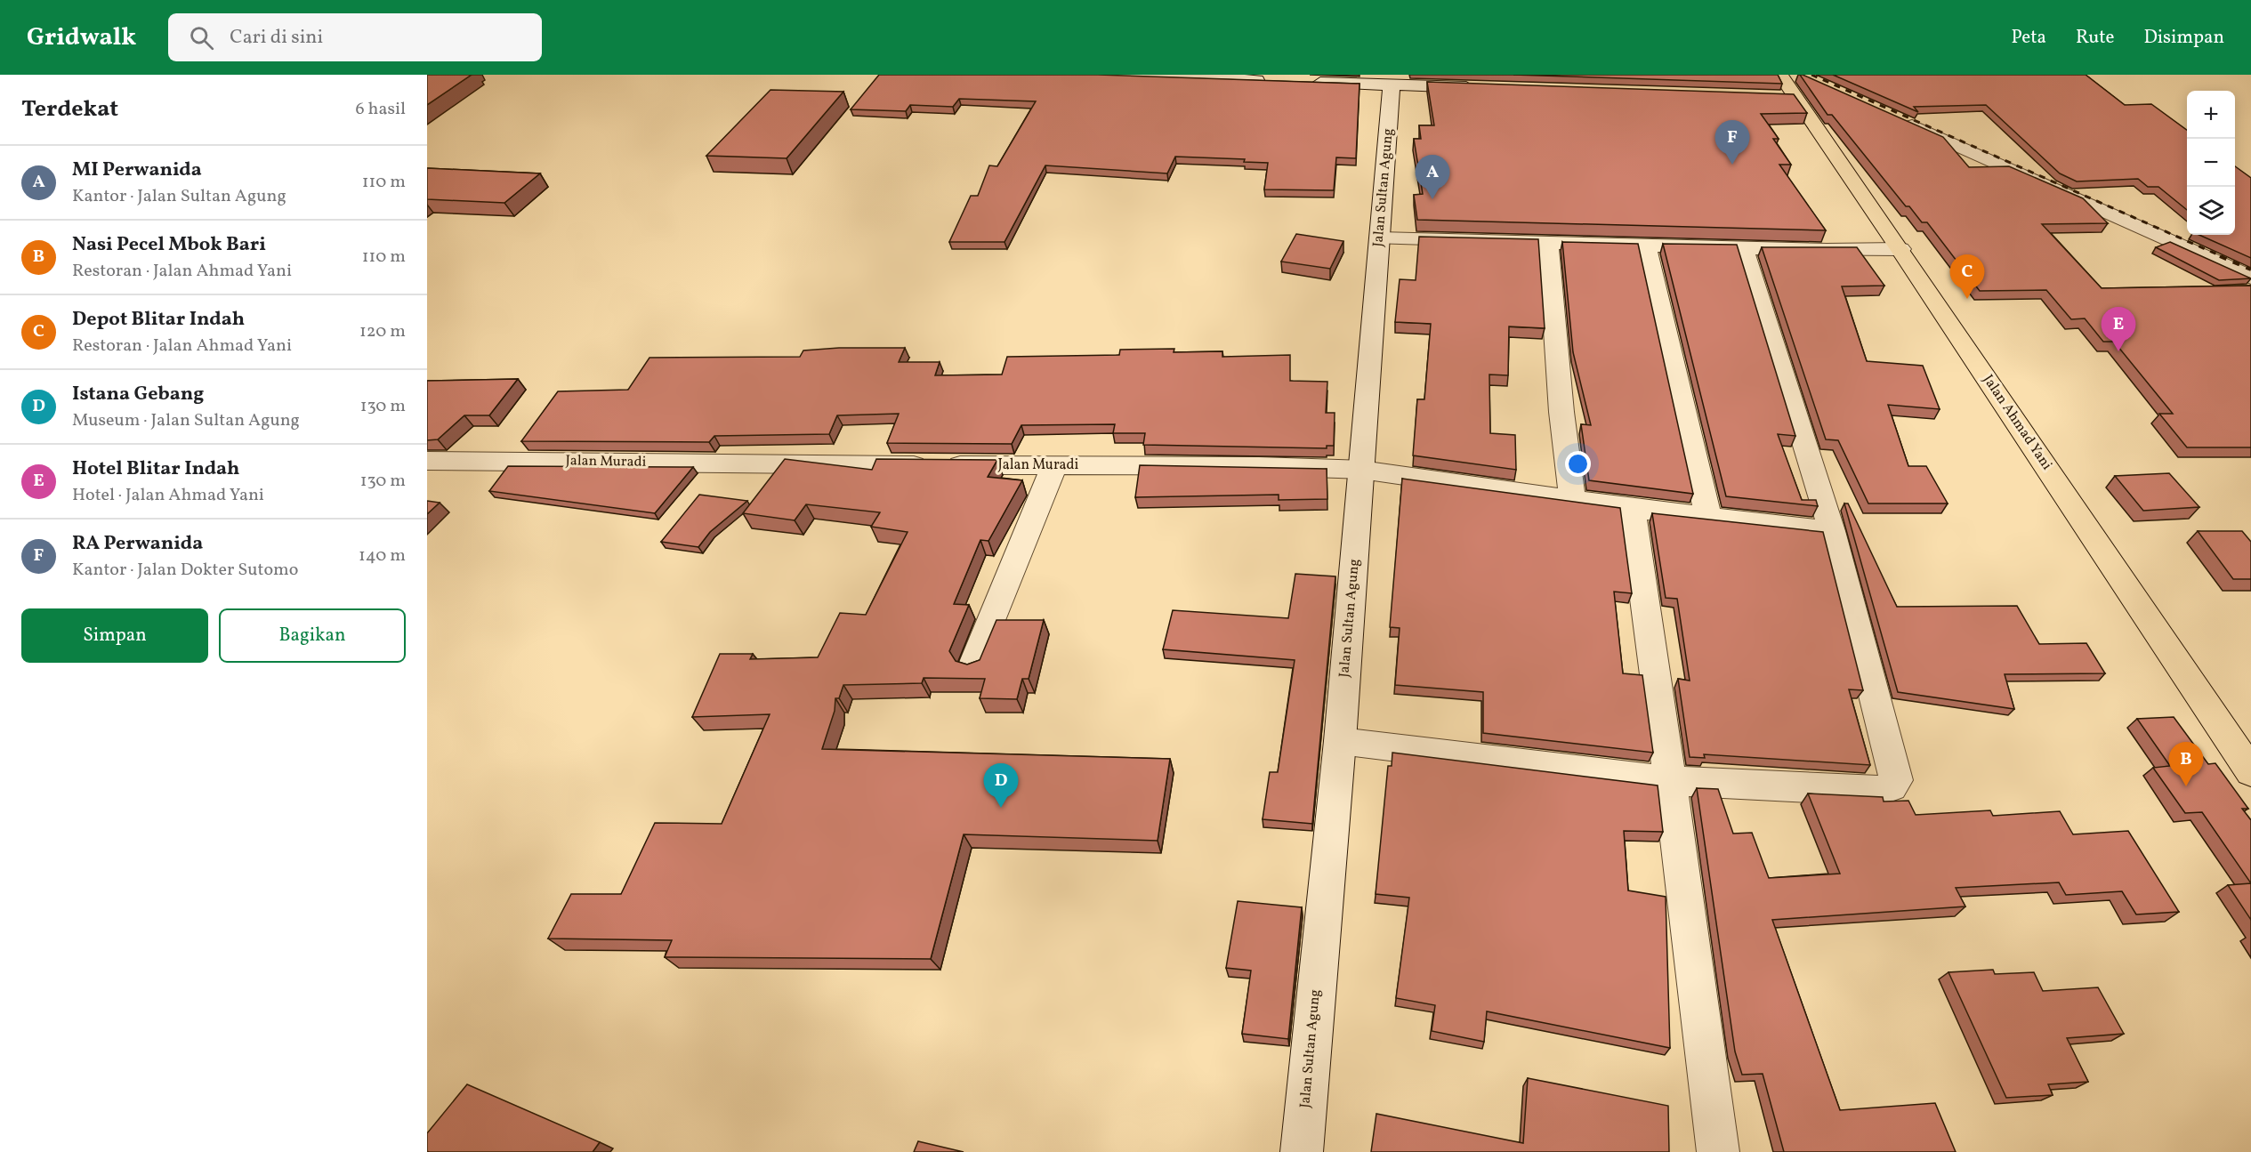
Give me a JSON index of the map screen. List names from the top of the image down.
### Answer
{
  "streets": {
    "main road": ["Jalan Ahmad Yani"],
    "street": ["Jalan Sultan Agung", "Jalan Muradi"]
  },
  "crossings": [
    ["Jalan Sultan Agung", "Jalan Muradi"]
  ],
  "page": {
    "header": "Gridwalk",
    "search": "Cari di sini",
    "nav": ["Peta", "Rute", "Disimpan"],
    "heading": ["Terdekat", "6 hasil"],
    "map_buttons": ["+", "−"],
    "pins": [
      "F",
      "A",
      "C",
      "E",
      "B",
      "D"
    ],
    "list": [
      {
        "mark": "A",
        "name": "MI Perwanida",
        "note": "Kantor · Jalan Sultan Agung",
        "value": "110 m"
      },
      {
        "mark": "B",
        "name": "Nasi Pecel Mbok Bari",
        "note": "Restoran · Jalan Ahmad Yani",
        "value": "110 m"
      },
      {
        "mark": "C",
        "name": "Depot Blitar Indah",
        "note": "Restoran · Jalan Ahmad Yani",
        "value": "120 m"
      },
      {
        "mark": "D",
        "name": "Istana Gebang",
        "note": "Museum · Jalan Sultan Agung",
        "value": "130 m"
      },
      {
        "mark": "E",
        "name": "Hotel Blitar Indah",
        "note": "Hotel · Jalan Ahmad Yani",
        "value": "130 m"
      },
      {
        "mark": "F",
        "name": "RA Perwanida",
        "note": "Kantor · Jalan Dokter Sutomo",
        "value": "140 m"
      }
    ],
    "buttons": ["Simpan", "Bagikan"]
  }
}
